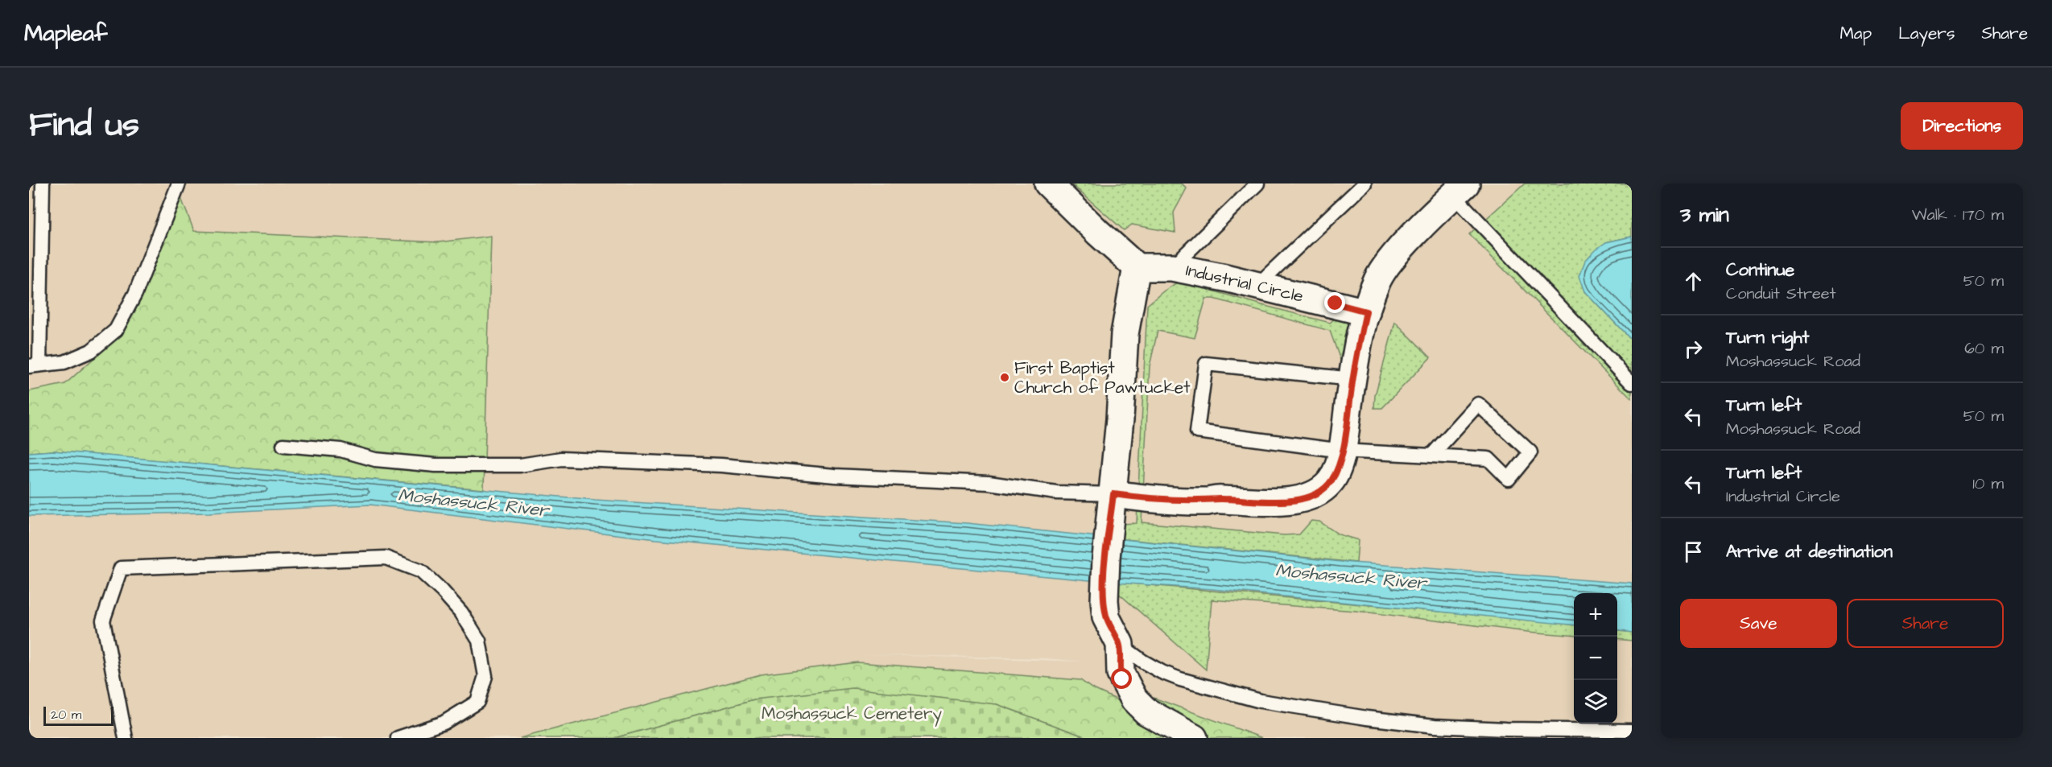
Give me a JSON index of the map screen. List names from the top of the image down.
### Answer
{
  "streets": {
    "street": ["Industrial Circle"]
  },
  "water": ["Moshassuck River"],
  "parks": ["Moshassuck Cemetery"],
  "places": ["First Baptist Church of Pawtucket"],
  "scale_bar": "20 m",
  "page": {
    "header": "Mapleaf",
    "nav": ["Map", "Layers", "Share"],
    "title": "Find us",
    "buttons": [
      "Directions",
      ["Save", "Share"]
    ],
    "heading": ["3 min", "Walk · 170 m"],
    "list": [
      ["Continue", "Conduit Street", "50 m"],
      ["Turn right", "Moshassuck Road", "60 m"],
      ["Turn left", "Moshassuck Road", "50 m"],
      ["Turn left", "Industrial Circle", "10 m"],
      "Arrive at destination"
    ],
    "map_buttons": ["+", "−"],
    "scale": "20 m"
  }
}
